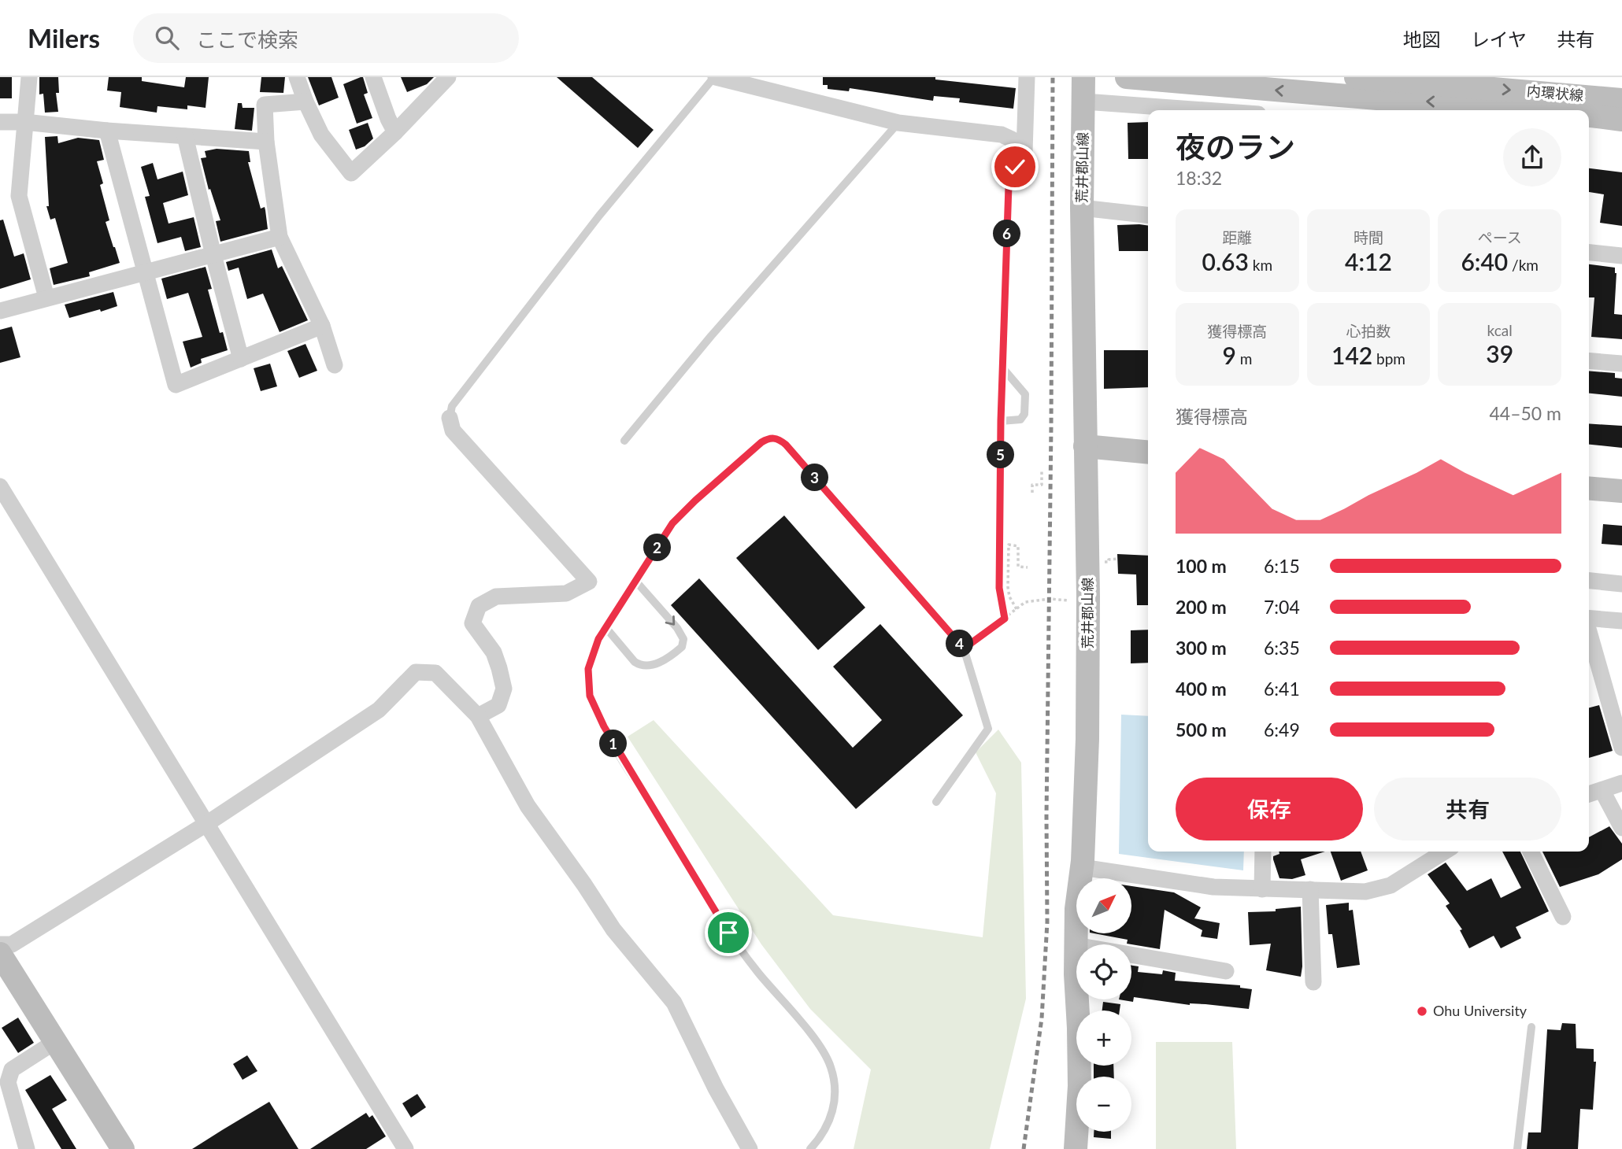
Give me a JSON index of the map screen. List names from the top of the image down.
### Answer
{
  "streets": {
    "street": ["内環状線", "荒井郡山線"]
  },
  "places": ["Ohu University"],
  "north": "top right",
  "page": {
    "header": "Milers",
    "search": "ここで検索",
    "nav": ["地図", "レイヤ", "共有"],
    "heading": ["夜のラン", "18:32"],
    "stats": [
      ["距離", "0.63 km"],
      ["時間", "4:12"],
      ["ペース", "6:40 /km"],
      ["獲得標高", "9 m"],
      ["心拍数", "142 bpm"],
      ["kcal", "39"]
    ],
    "pins": [
      "6",
      "5",
      "3",
      "2",
      "4",
      "1"
    ],
    "chart": ["獲得標高", "44–50 m"],
    "list": [
      {
        "name": "100 m",
        "note": "6:15"
      },
      {
        "name": "200 m",
        "note": "7:04"
      },
      {
        "name": "300 m",
        "note": "6:35"
      },
      {
        "name": "400 m",
        "note": "6:41"
      },
      {
        "name": "500 m",
        "note": "6:49"
      }
    ],
    "buttons": ["保存", "共有"],
    "map_buttons": ["+", "−"]
  }
}
